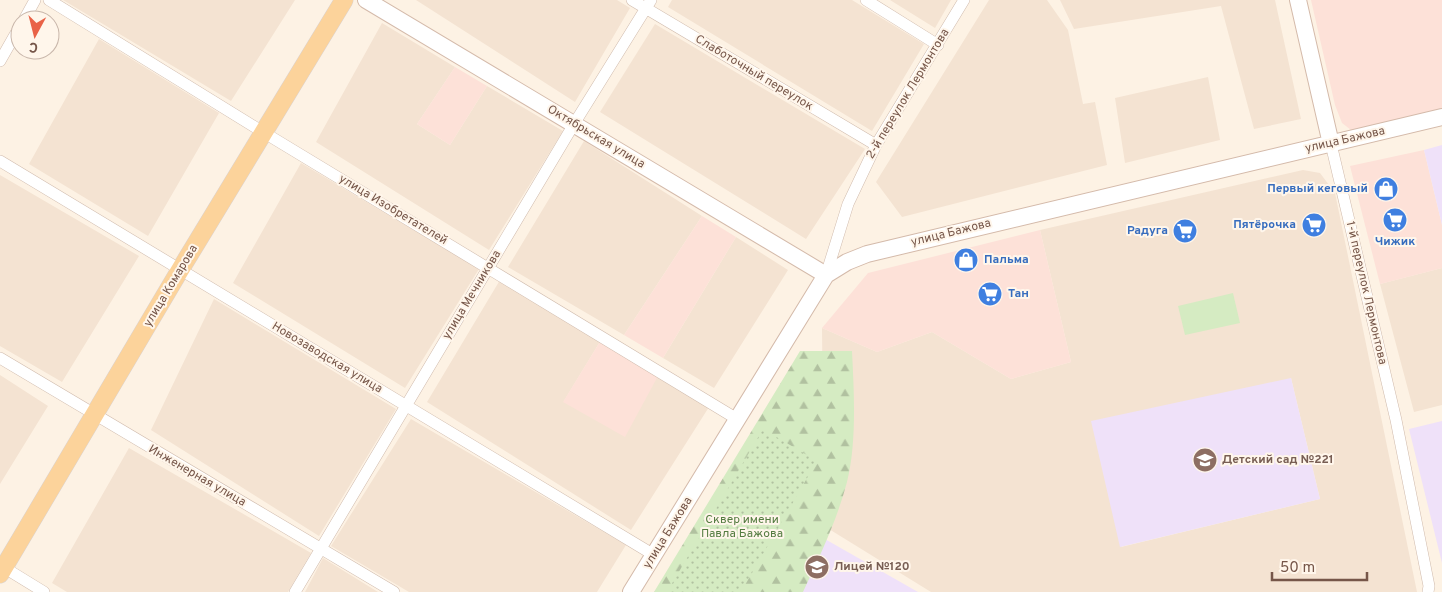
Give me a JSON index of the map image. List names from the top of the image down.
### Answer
{
  "streets": {
    "main road": [
      "Октябрьская улица",
      "улица Бажова",
      "улица Комарова",
      "1-й переулок Лермонтова"
    ],
    "street": [
      "Слаботочный переулок",
      "2-й переулок Лермонтова",
      "улица Изобретателей",
      "улица Мечникова",
      "Новозаводская улица",
      "Инженерная улица"
    ]
  },
  "crossings": [
    ["Слаботочный переулок", "2-й переулок Лермонтова"],
    ["Слаботочный переулок", "улица Мечникова"],
    ["2-й переулок Лермонтова", "Октябрьская улица"],
    ["2-й переулок Лермонтова", "улица Бажова"],
    ["Октябрьская улица", "улица Бажова"],
    ["Октябрьская улица", "улица Мечникова"],
    ["улица Бажова", "улица Изобретателей"],
    ["улица Бажова", "1-й переулок Лермонтова"],
    ["улица Бажова", "Новозаводская улица"],
    ["улица Изобретателей", "улица Комарова"],
    ["улица Изобретателей", "улица Мечникова"],
    ["улица Комарова", "Новозаводская улица"],
    ["улица Комарова", "Инженерная улица"],
    ["улица Мечникова", "Новозаводская улица"],
    ["улица Мечникова", "Инженерная улица"]
  ],
  "parks": ["Сквер имени Павла Бажова"],
  "places": {
    "shop": ["Первый кеговый", "Пальма"],
    "supermarket": [
      "Чижик",
      "Пятёрочка",
      "Радуга",
      "Тан"
    ],
    "school or university": ["Детский сад №221", "Лицей №120"]
  },
  "scale_bar": "50 m",
  "north": "bottom"
}
